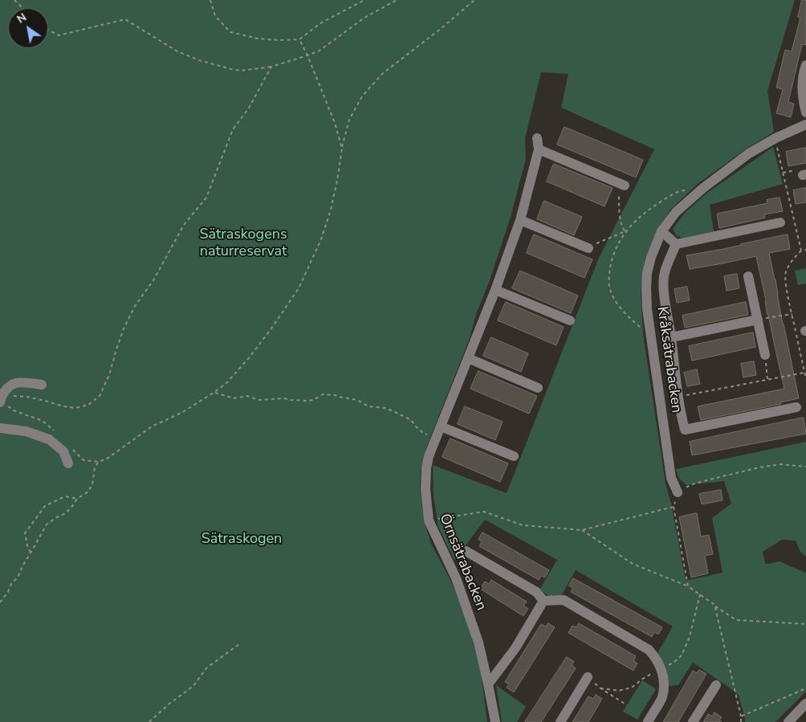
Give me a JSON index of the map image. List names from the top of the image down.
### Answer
{
  "streets": {
    "street": ["Kråksätrabacken", "Örnsätrabacken"]
  },
  "parks": ["Sätraskogens naturreservat", "Sätraskogen"],
  "north": "top left"
}
